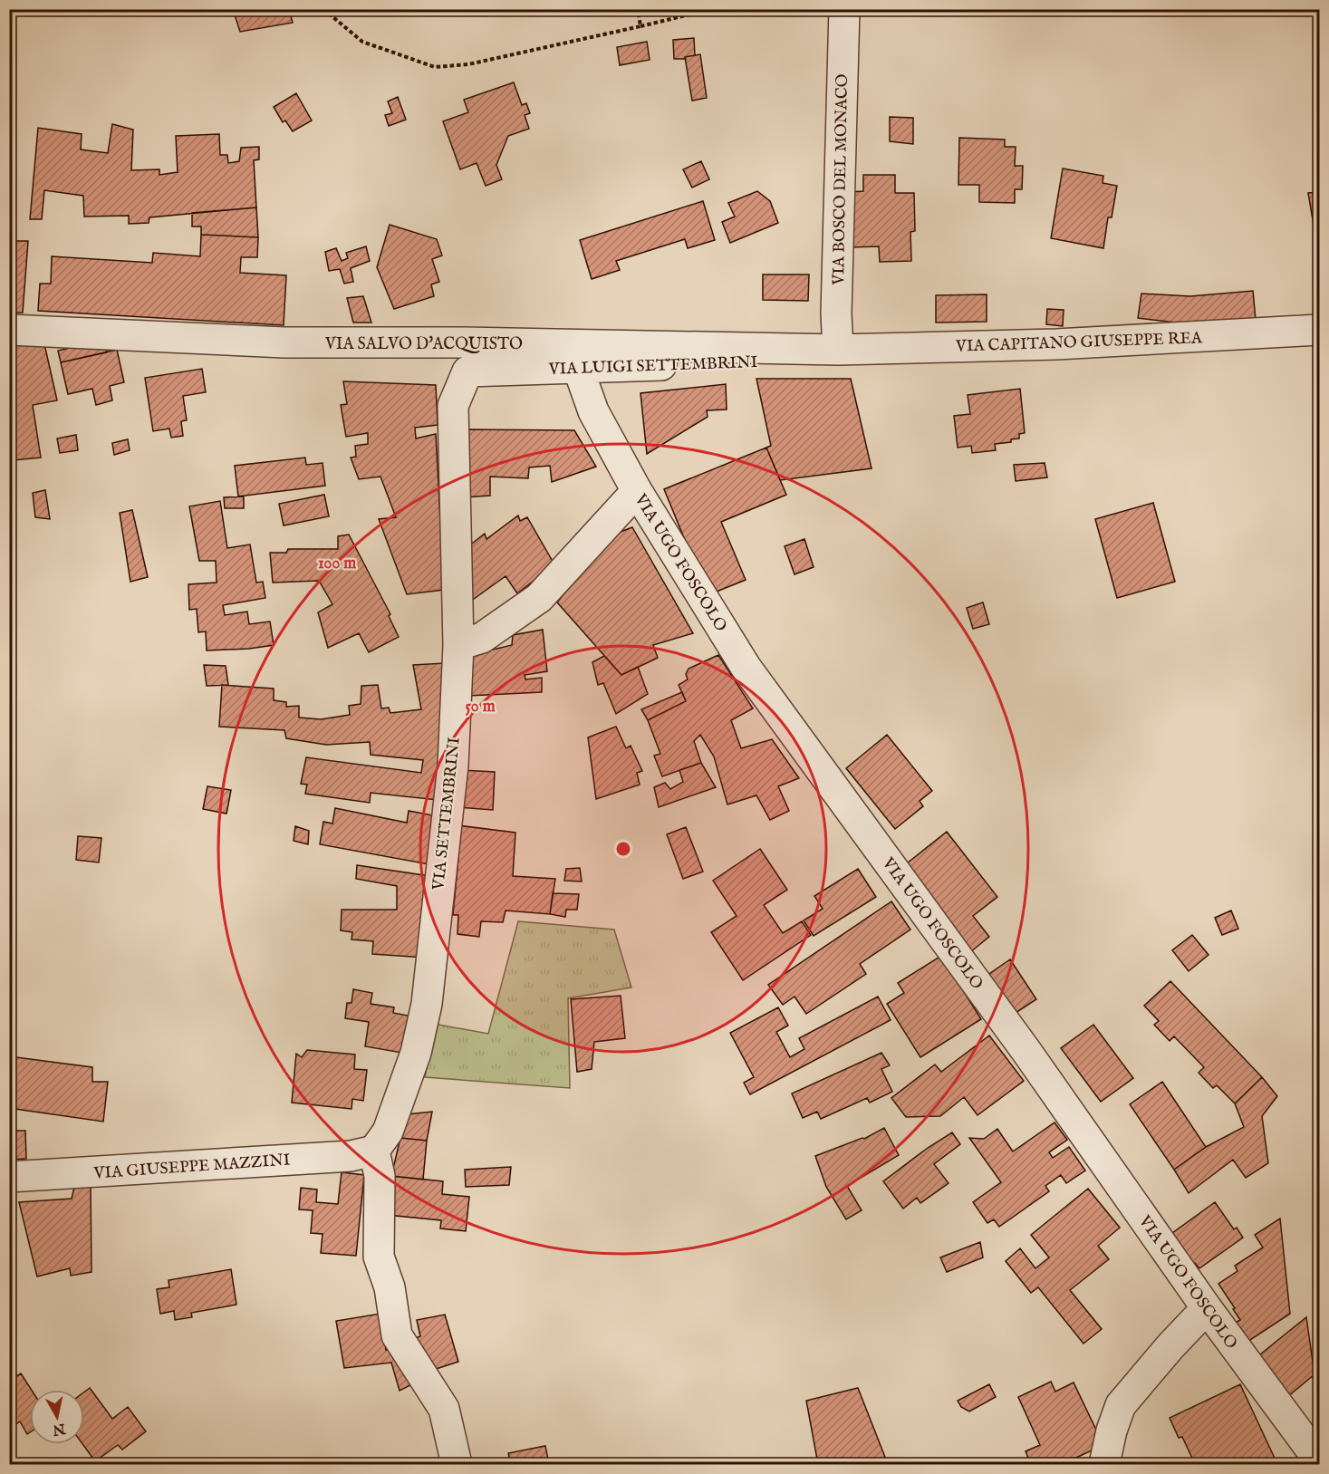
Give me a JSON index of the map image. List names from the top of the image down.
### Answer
{
  "streets": {
    "street": [
      "VIA BOSCO DEL MONACO",
      "VIA CAPITANO GIUSEPPE REA",
      "VIA SALVO D'ACQUISTO",
      "VIA LUIGI SETTEMBRINI",
      "VIA UGO FOSCOLO",
      "VIA SETTEMBRINI",
      "VIA GIUSEPPE MAZZINI"
    ]
  },
  "crossings": [
    ["VIA BOSCO DEL MONACO", "VIA CAPITANO GIUSEPPE REA"],
    ["VIA BOSCO DEL MONACO", "VIA SALVO D'ACQUISTO"],
    ["VIA BOSCO DEL MONACO", "VIA LUIGI SETTEMBRINI"],
    ["VIA CAPITANO GIUSEPPE REA", "VIA SALVO D'ACQUISTO"],
    ["VIA CAPITANO GIUSEPPE REA", "VIA LUIGI SETTEMBRINI"],
    ["VIA SALVO D'ACQUISTO", "VIA LUIGI SETTEMBRINI"],
    ["VIA LUIGI SETTEMBRINI", "VIA UGO FOSCOLO"],
    ["VIA LUIGI SETTEMBRINI", "VIA SETTEMBRINI"],
    ["VIA SETTEMBRINI", "VIA GIUSEPPE MAZZINI"]
  ],
  "north": "bottom",
  "rings": ["100 m", "50 m"]
}
